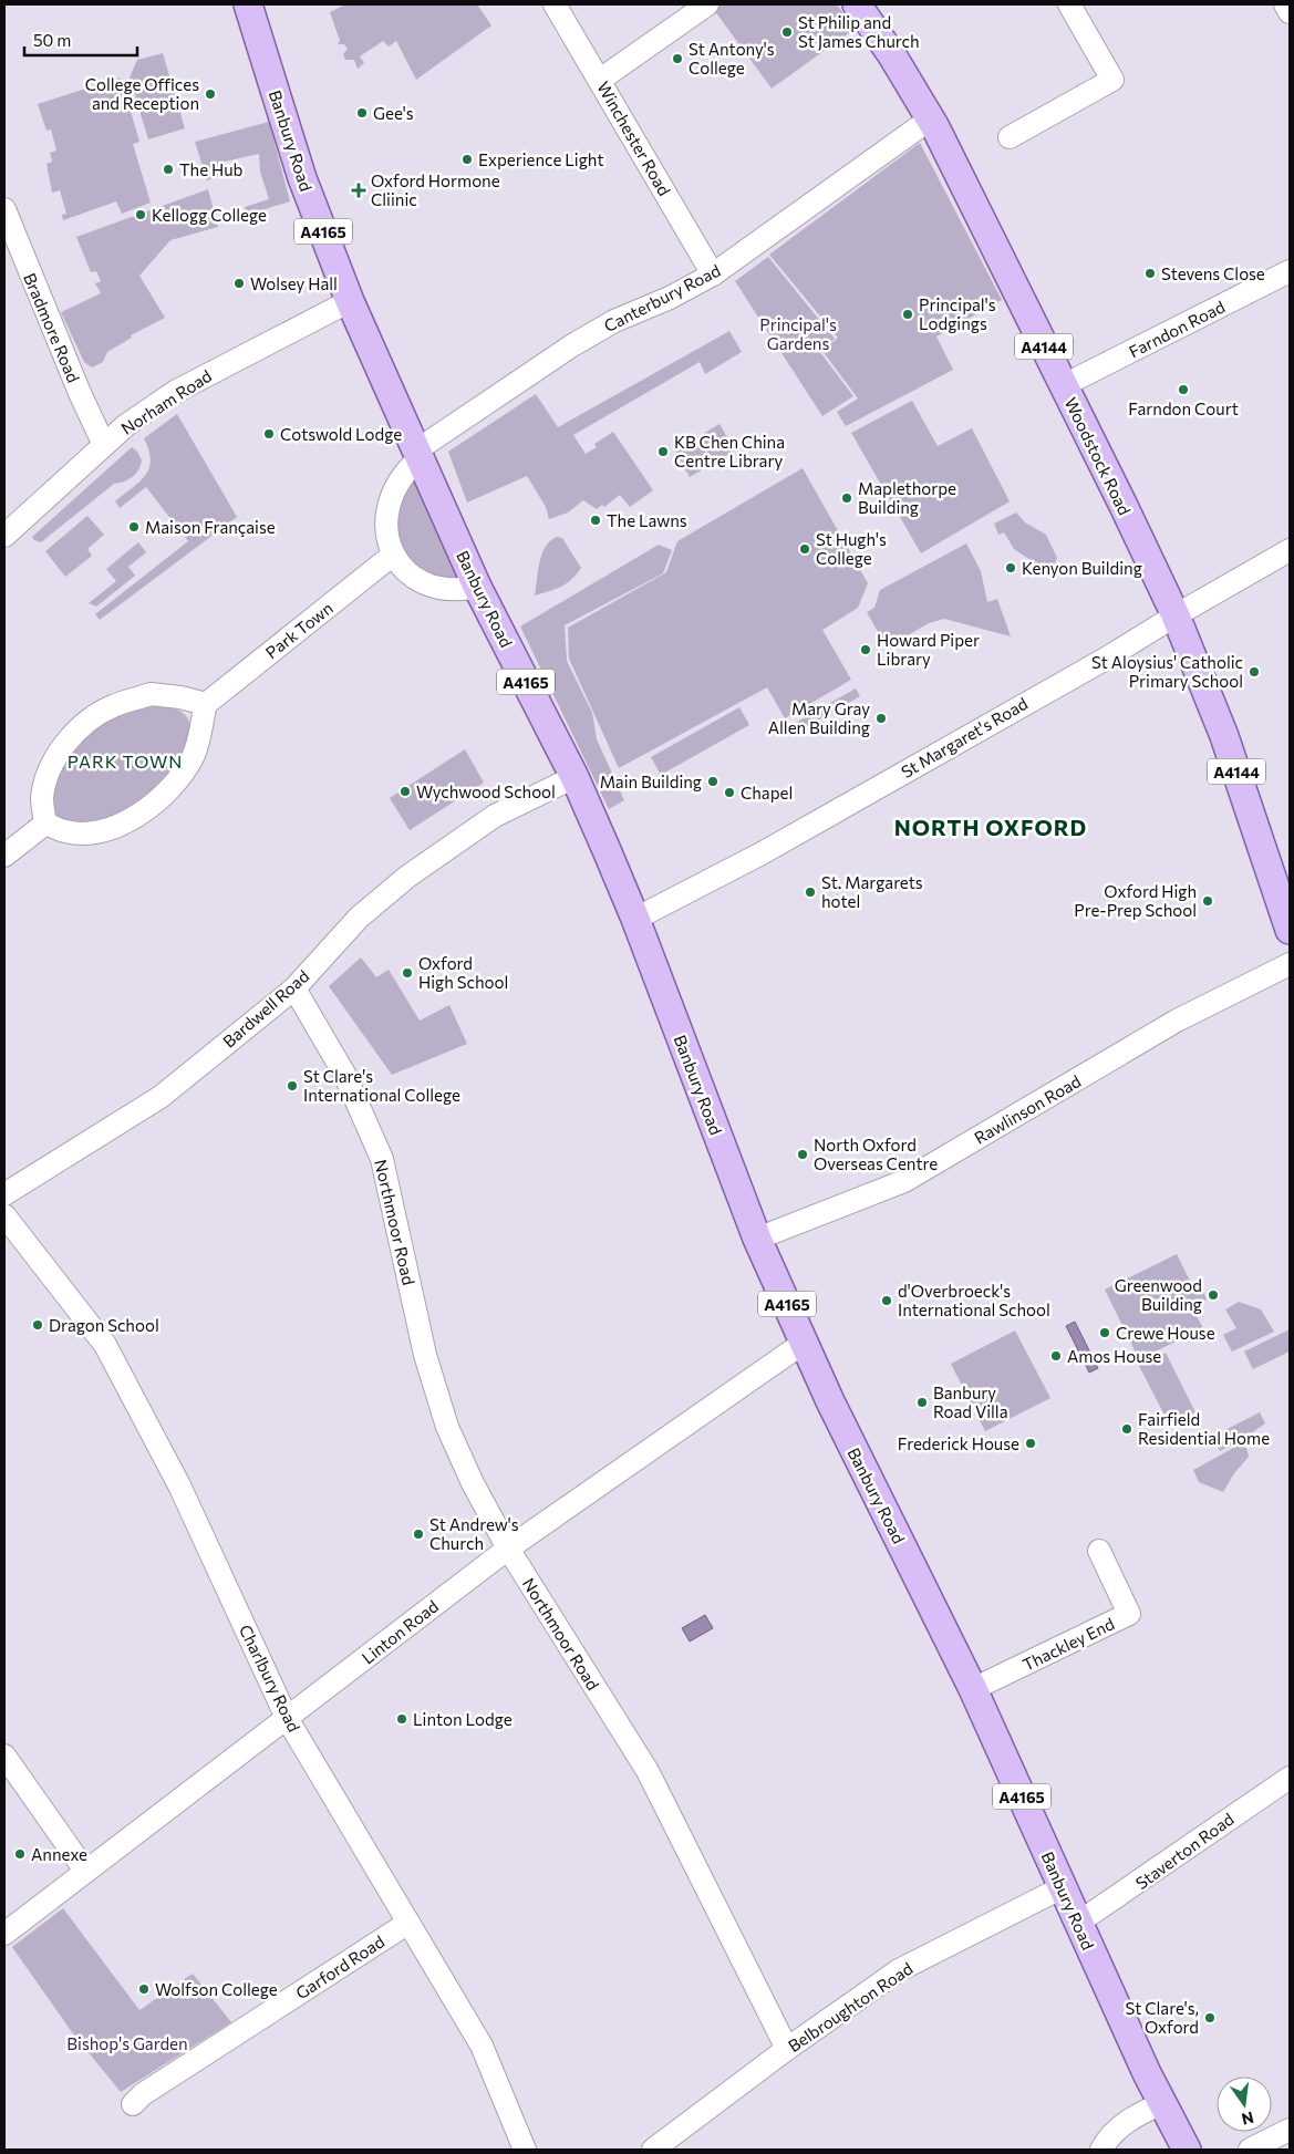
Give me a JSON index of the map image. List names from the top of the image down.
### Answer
{
  "streets": {
    "main road": [
      "Banbury Road",
      "A4165",
      "A4144",
      "Woodstock Road"
    ],
    "street": [
      "Winchester Road",
      "Canterbury Road",
      "Bradmore Road",
      "Farndon Road",
      "Norham Road",
      "Park Town",
      "St Margaret's Road",
      "Bardwell Road",
      "Rawlinson Road",
      "Northmoor Road",
      "Linton Road",
      "Thackley End",
      "Charlbury Road",
      "Staverton Road",
      "Garford Road",
      "Belbroughton Road"
    ]
  },
  "crossings": [
    ["Winchester Road", "Canterbury Road"],
    ["Banbury Road", "Canterbury Road"],
    ["Banbury Road", "Norham Road"],
    ["Banbury Road", "St Margaret's Road"],
    ["Banbury Road", "Bardwell Road"],
    ["Banbury Road", "Rawlinson Road"],
    ["Banbury Road", "Linton Road"],
    ["Banbury Road", "Thackley End"],
    ["Banbury Road", "Staverton Road"],
    ["Banbury Road", "Belbroughton Road"],
    ["Canterbury Road", "Woodstock Road"],
    ["Bradmore Road", "Norham Road"],
    ["Farndon Road", "Woodstock Road"],
    ["Woodstock Road", "St Margaret's Road"],
    ["Bardwell Road", "Northmoor Road"],
    ["Northmoor Road", "Linton Road"],
    ["Northmoor Road", "Belbroughton Road"],
    ["Linton Road", "Charlbury Road"],
    ["Charlbury Road", "Garford Road"]
  ],
  "districts": ["PARK TOWN", "NORTH OXFORD"],
  "parks": ["Principal's Gardens", "Bishop's Garden"],
  "places": {
    "other": [
      "St Philip and St James Church",
      "St Antony's College",
      "College Offices and Reception",
      "Gee's",
      "Experience Light",
      "The Hub",
      "Kellogg College",
      "Stevens Close",
      "Wolsey Hall",
      "Principal's Lodgings",
      "Farndon Court",
      "Cotswold Lodge",
      "KB Chen China Centre Library",
      "Maplethorpe Building",
      "The Lawns",
      "Maison Française",
      "St Hugh's College",
      "Kenyon Building",
      "Howard Piper Library",
      "St Aloysius' Catholic Primary School",
      "Mary Gray Allen Building",
      "Main Building",
      "Wychwood School",
      "Chapel",
      "St. Margarets hotel",
      "Oxford High Pre-Prep School",
      "Oxford High School",
      "St Clare's International College",
      "North Oxford Overseas Centre",
      "Greenwood Building",
      "d'Overbroeck's International School",
      "Dragon School",
      "Crewe House",
      "Amos House",
      "Banbury Road Villa",
      "Fairfield Residential Home",
      "Frederick House",
      "St Andrew's Church",
      "Linton Lodge",
      "Annexe",
      "Wolfson College",
      "St Clare's, Oxford"
    ],
    "health": ["Oxford Hormone Cliinic"]
  },
  "scale_bar": "50 m",
  "north": "bottom"
}
